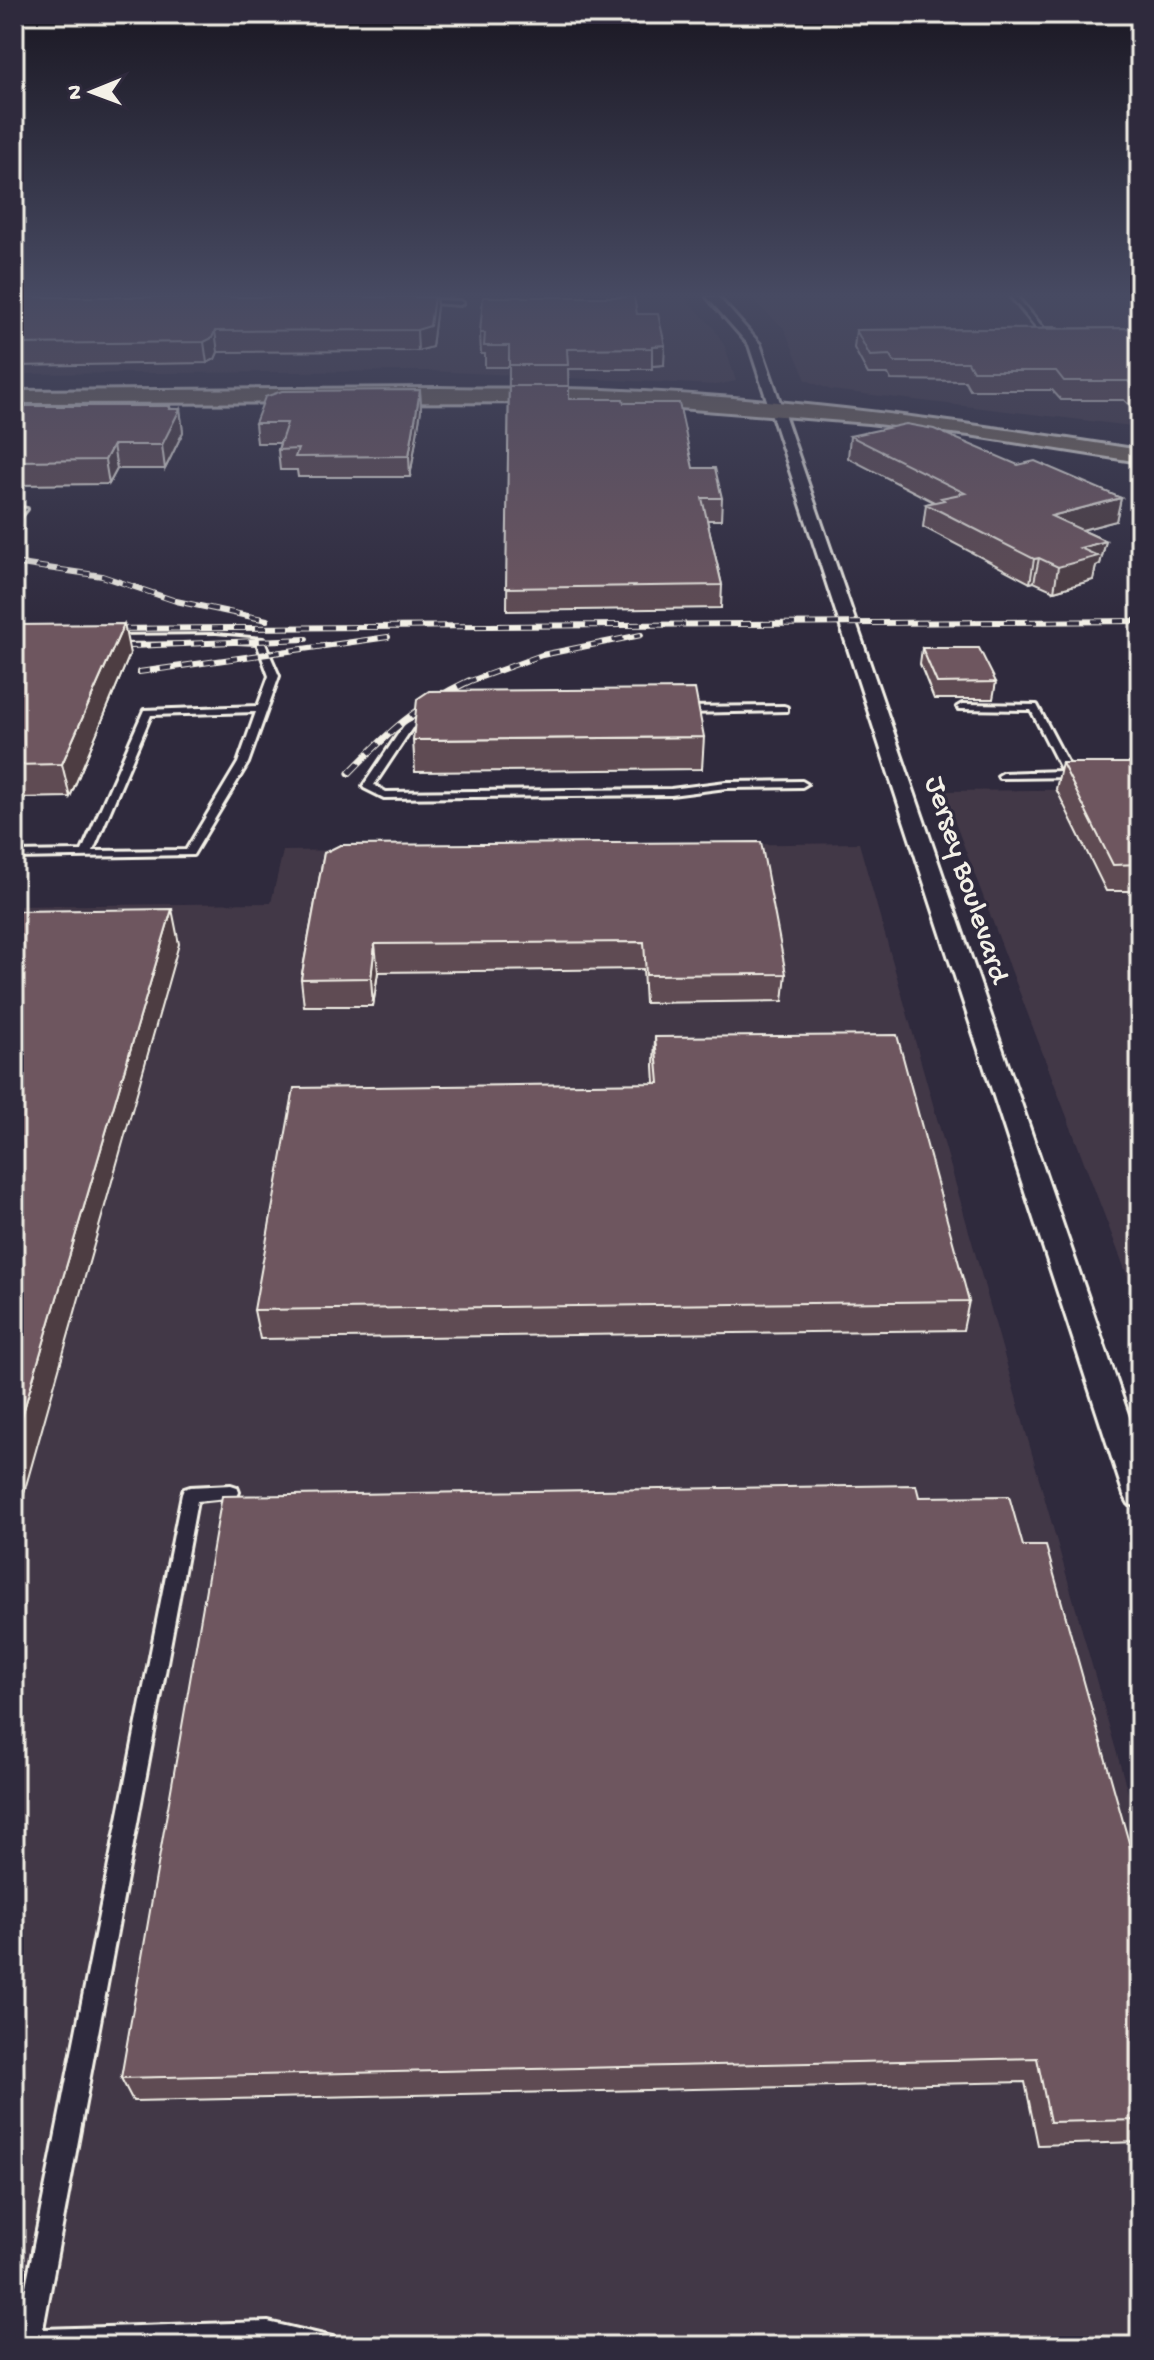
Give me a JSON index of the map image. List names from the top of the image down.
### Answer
{
  "streets": {
    "street": ["Jersey Boulevard"]
  },
  "north": "left"
}
